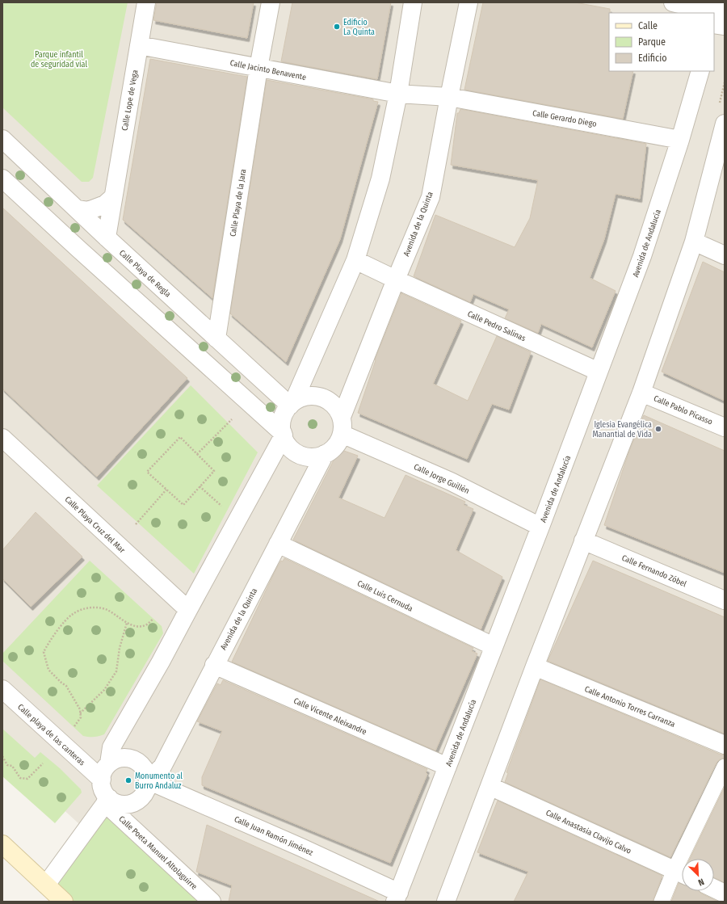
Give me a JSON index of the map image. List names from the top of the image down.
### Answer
{
  "streets": {
    "street": [
      "Calle Jacinto Benavente",
      "Calle Lope de Vega",
      "Calle Gerardo Diego",
      "Calle Playa de la Jara",
      "Avenida de la Quinta",
      "Avenida de Andalucía",
      "Calle Playa de Regla",
      "Calle Pedro Salinas",
      "Calle Pablo Picasso",
      "Calle Jorge Guillén",
      "Calle Playa Cruz del Mar",
      "Calle Fernando Zóbel",
      "Calle Luis Cernuda",
      "Calle Antonio Torres Carranza",
      "Calle Vicente Aleixandre",
      "Calle playa de las canteras",
      "Calle Anastasia Clavijo Calvo",
      "Calle Juan Ramón Jiménez",
      "Calle Poeta Manuel Altolaguirre"
    ]
  },
  "crossings": [
    ["Calle Jacinto Benavente", "Calle Lope de Vega"],
    ["Calle Jacinto Benavente", "Calle Gerardo Diego"],
    ["Calle Jacinto Benavente", "Calle Playa de la Jara"],
    ["Calle Jacinto Benavente", "Avenida de la Quinta"],
    ["Calle Lope de Vega", "Calle Playa de Regla"],
    ["Calle Gerardo Diego", "Avenida de la Quinta"],
    ["Calle Gerardo Diego", "Avenida de Andalucía"],
    ["Calle Playa de la Jara", "Calle Playa de Regla"],
    ["Avenida de la Quinta", "Calle Playa de Regla"],
    ["Avenida de la Quinta", "Calle Pedro Salinas"],
    ["Avenida de la Quinta", "Calle Jorge Guillén"],
    ["Avenida de la Quinta", "Calle Luis Cernuda"],
    ["Avenida de la Quinta", "Calle Vicente Aleixandre"],
    ["Avenida de la Quinta", "Calle playa de las canteras"],
    ["Avenida de la Quinta", "Calle Juan Ramón Jiménez"],
    ["Avenida de la Quinta", "Calle Poeta Manuel Altolaguirre"],
    ["Avenida de Andalucía", "Calle Pedro Salinas"],
    ["Avenida de Andalucía", "Calle Jorge Guillén"],
    ["Avenida de Andalucía", "Calle Luis Cernuda"],
    ["Avenida de Andalucía", "Calle Vicente Aleixandre"],
    ["Avenida de Andalucía", "Calle Juan Ramón Jiménez"],
    ["Calle Playa de Regla", "Calle Jorge Guillén"],
    ["Calle playa de las canteras", "Calle Juan Ramón Jiménez"],
    ["Calle playa de las canteras", "Calle Poeta Manuel Altolaguirre"],
    ["Calle Juan Ramón Jiménez", "Calle Poeta Manuel Altolaguirre"]
  ],
  "parks": ["Parque infantil de seguridad vial"],
  "places": ["Edificio La Quinta", "Iglesia Evangélica Manantial de Vida", "Monumento al Burro Andaluz"],
  "legend": ["Calle", "Parque", "Edificio"],
  "north": "bottom right"
}
